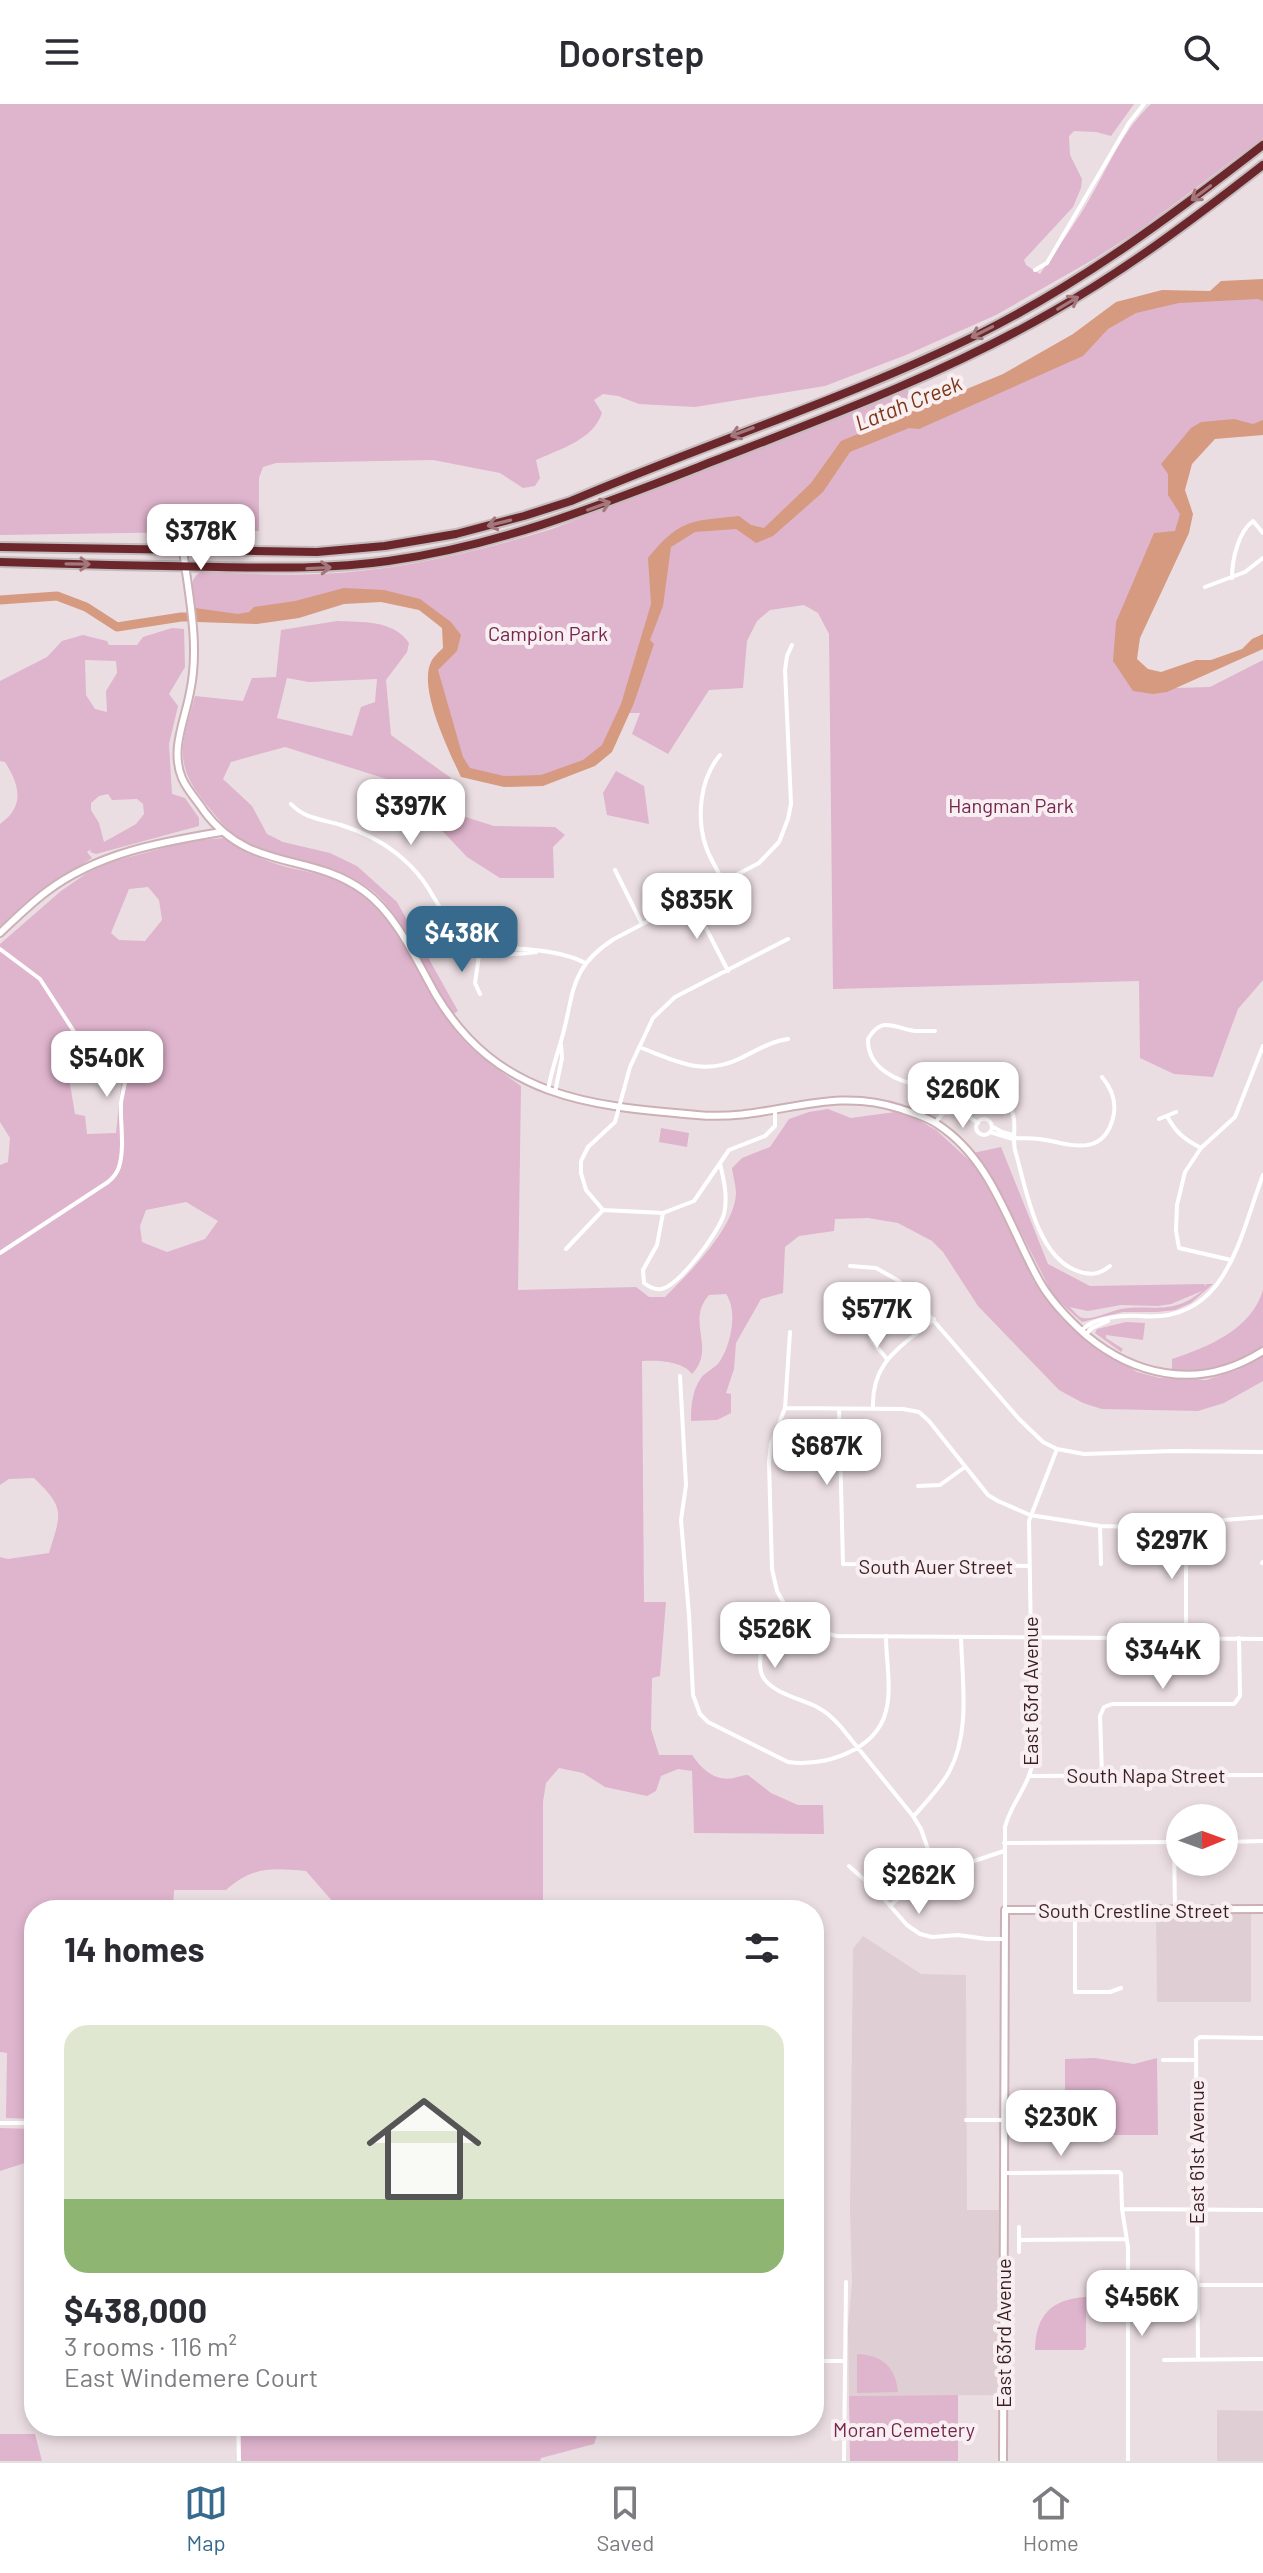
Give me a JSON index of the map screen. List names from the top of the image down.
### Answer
{
  "streets": {
    "main road": ["East 63rd Avenue", "South Crestline Street"],
    "street": ["South Auer Street", "South Napa Street", "East 61st Avenue"]
  },
  "crossings": [
    ["South Auer Street", "East 63rd Avenue"],
    ["East 63rd Avenue", "South Napa Street"],
    ["East 63rd Avenue", "South Crestline Street"]
  ],
  "water": ["Latah Creek"],
  "parks": ["Campion Park", "Hangman Park", "Moran Cemetery"],
  "north": "right",
  "page": {
    "header": "Doorstep",
    "price": [
      "$378K",
      "$397K",
      "$835K",
      "$438K",
      "$540K",
      "$260K",
      "$577K",
      "$687K",
      "$297K",
      "$526K",
      "$344K",
      "$262K",
      "$230K",
      "$456K"
    ],
    "heading": "14 homes",
    "list": [
      {
        "name": "$438,000",
        "note": "3 rooms · 116 m² · East Windemere Court"
      }
    ],
    "tabs": ["Map", "Saved", "Home"]
  }
}
